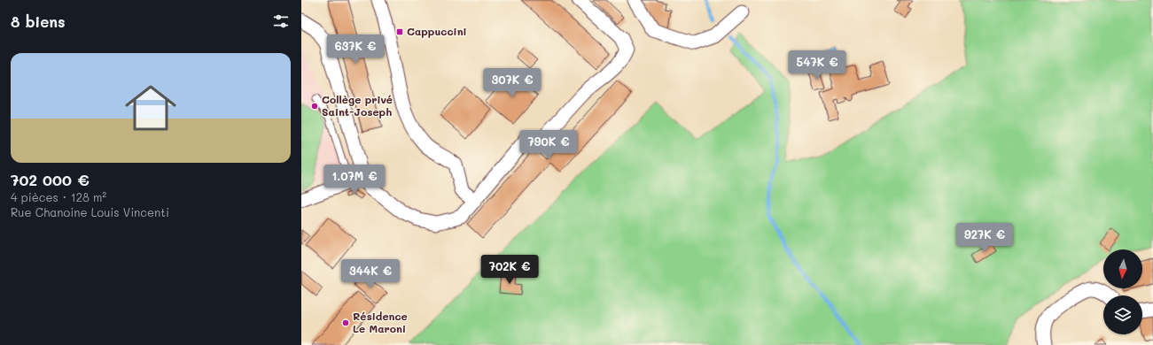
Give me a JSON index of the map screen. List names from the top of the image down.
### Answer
{
  "places": {
    "transit": ["Cappuccini"],
    "other": ["Collège privé Saint-Joseph", "Résidence Le Maroni"]
  },
  "north": "bottom",
  "page": {
    "heading": "8 biens",
    "price": [
      "637K €",
      "547K €",
      "307K €",
      "790K €",
      "1.07M €",
      "927K €",
      "702K €",
      "344K €"
    ],
    "list": [
      {
        "name": "702 000 €",
        "note": "4 pièces · 128 m² · Rue Chanoine Louis Vincenti"
      }
    ]
  }
}
